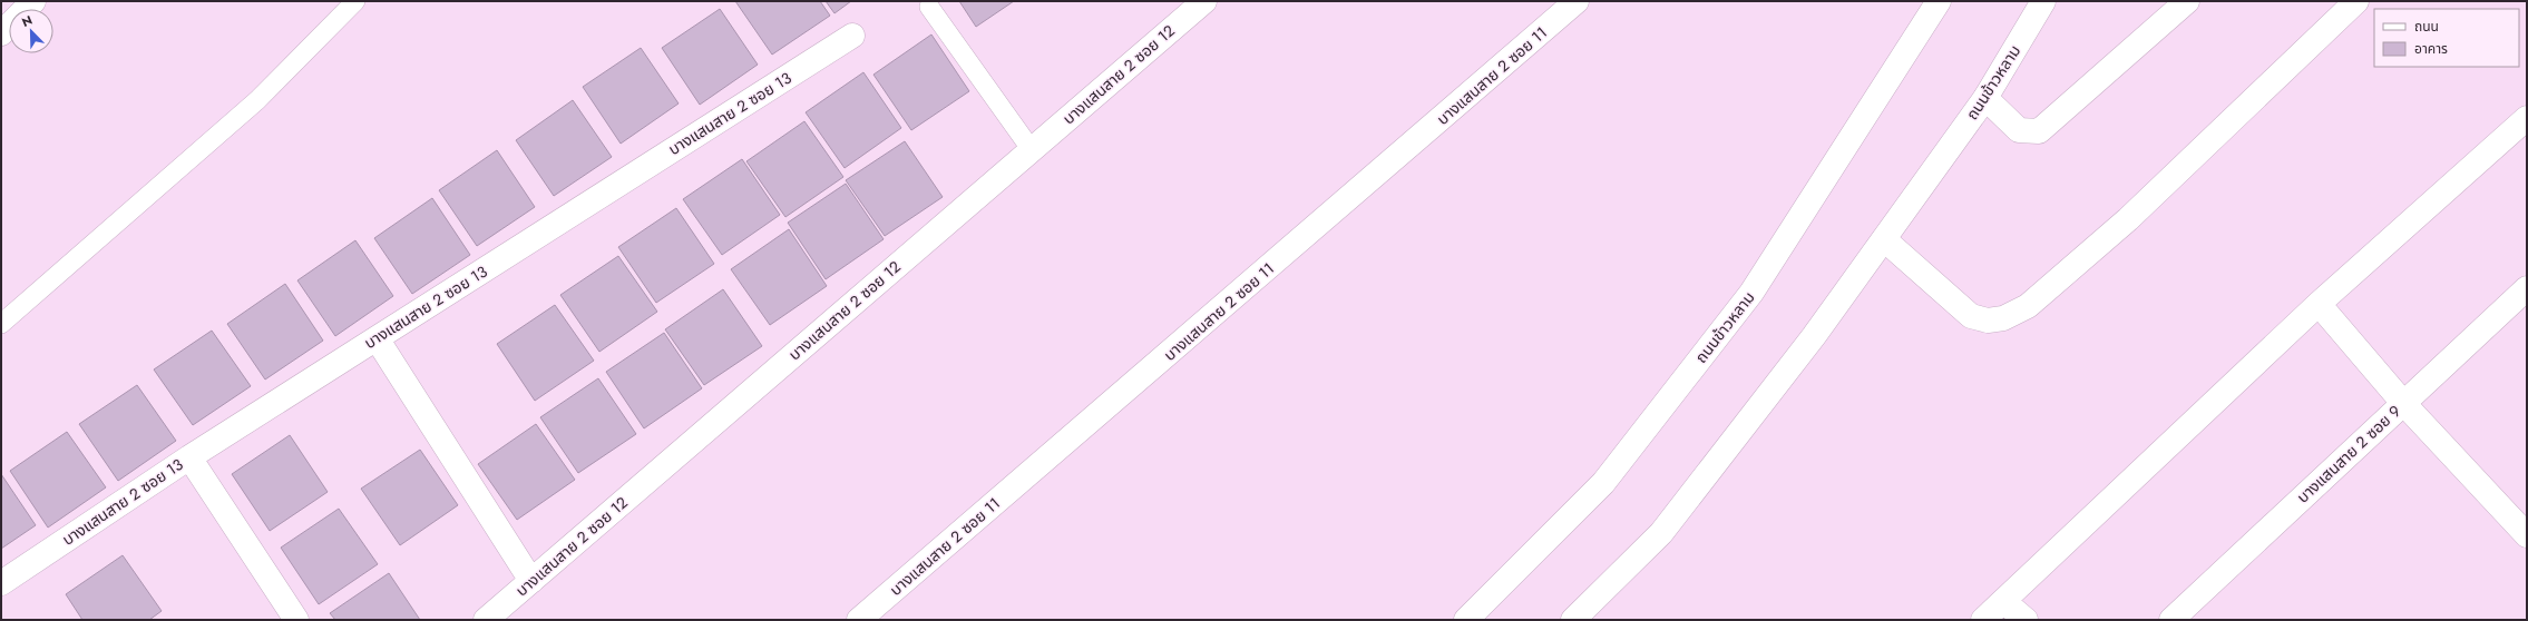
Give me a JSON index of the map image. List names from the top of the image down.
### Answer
{
  "streets": {
    "street": [
      "บางแสนสาย 2 ซอย 12",
      "บางแสนสาย 2 ซอย 11",
      "ถนนข้าวหลาม",
      "บางแสนสาย 2 ซอย 13",
      "บางแสนสาย 2 ซอย 9"
    ]
  },
  "legend": ["ถนน", "อาคาร"],
  "north": "top left"
}
